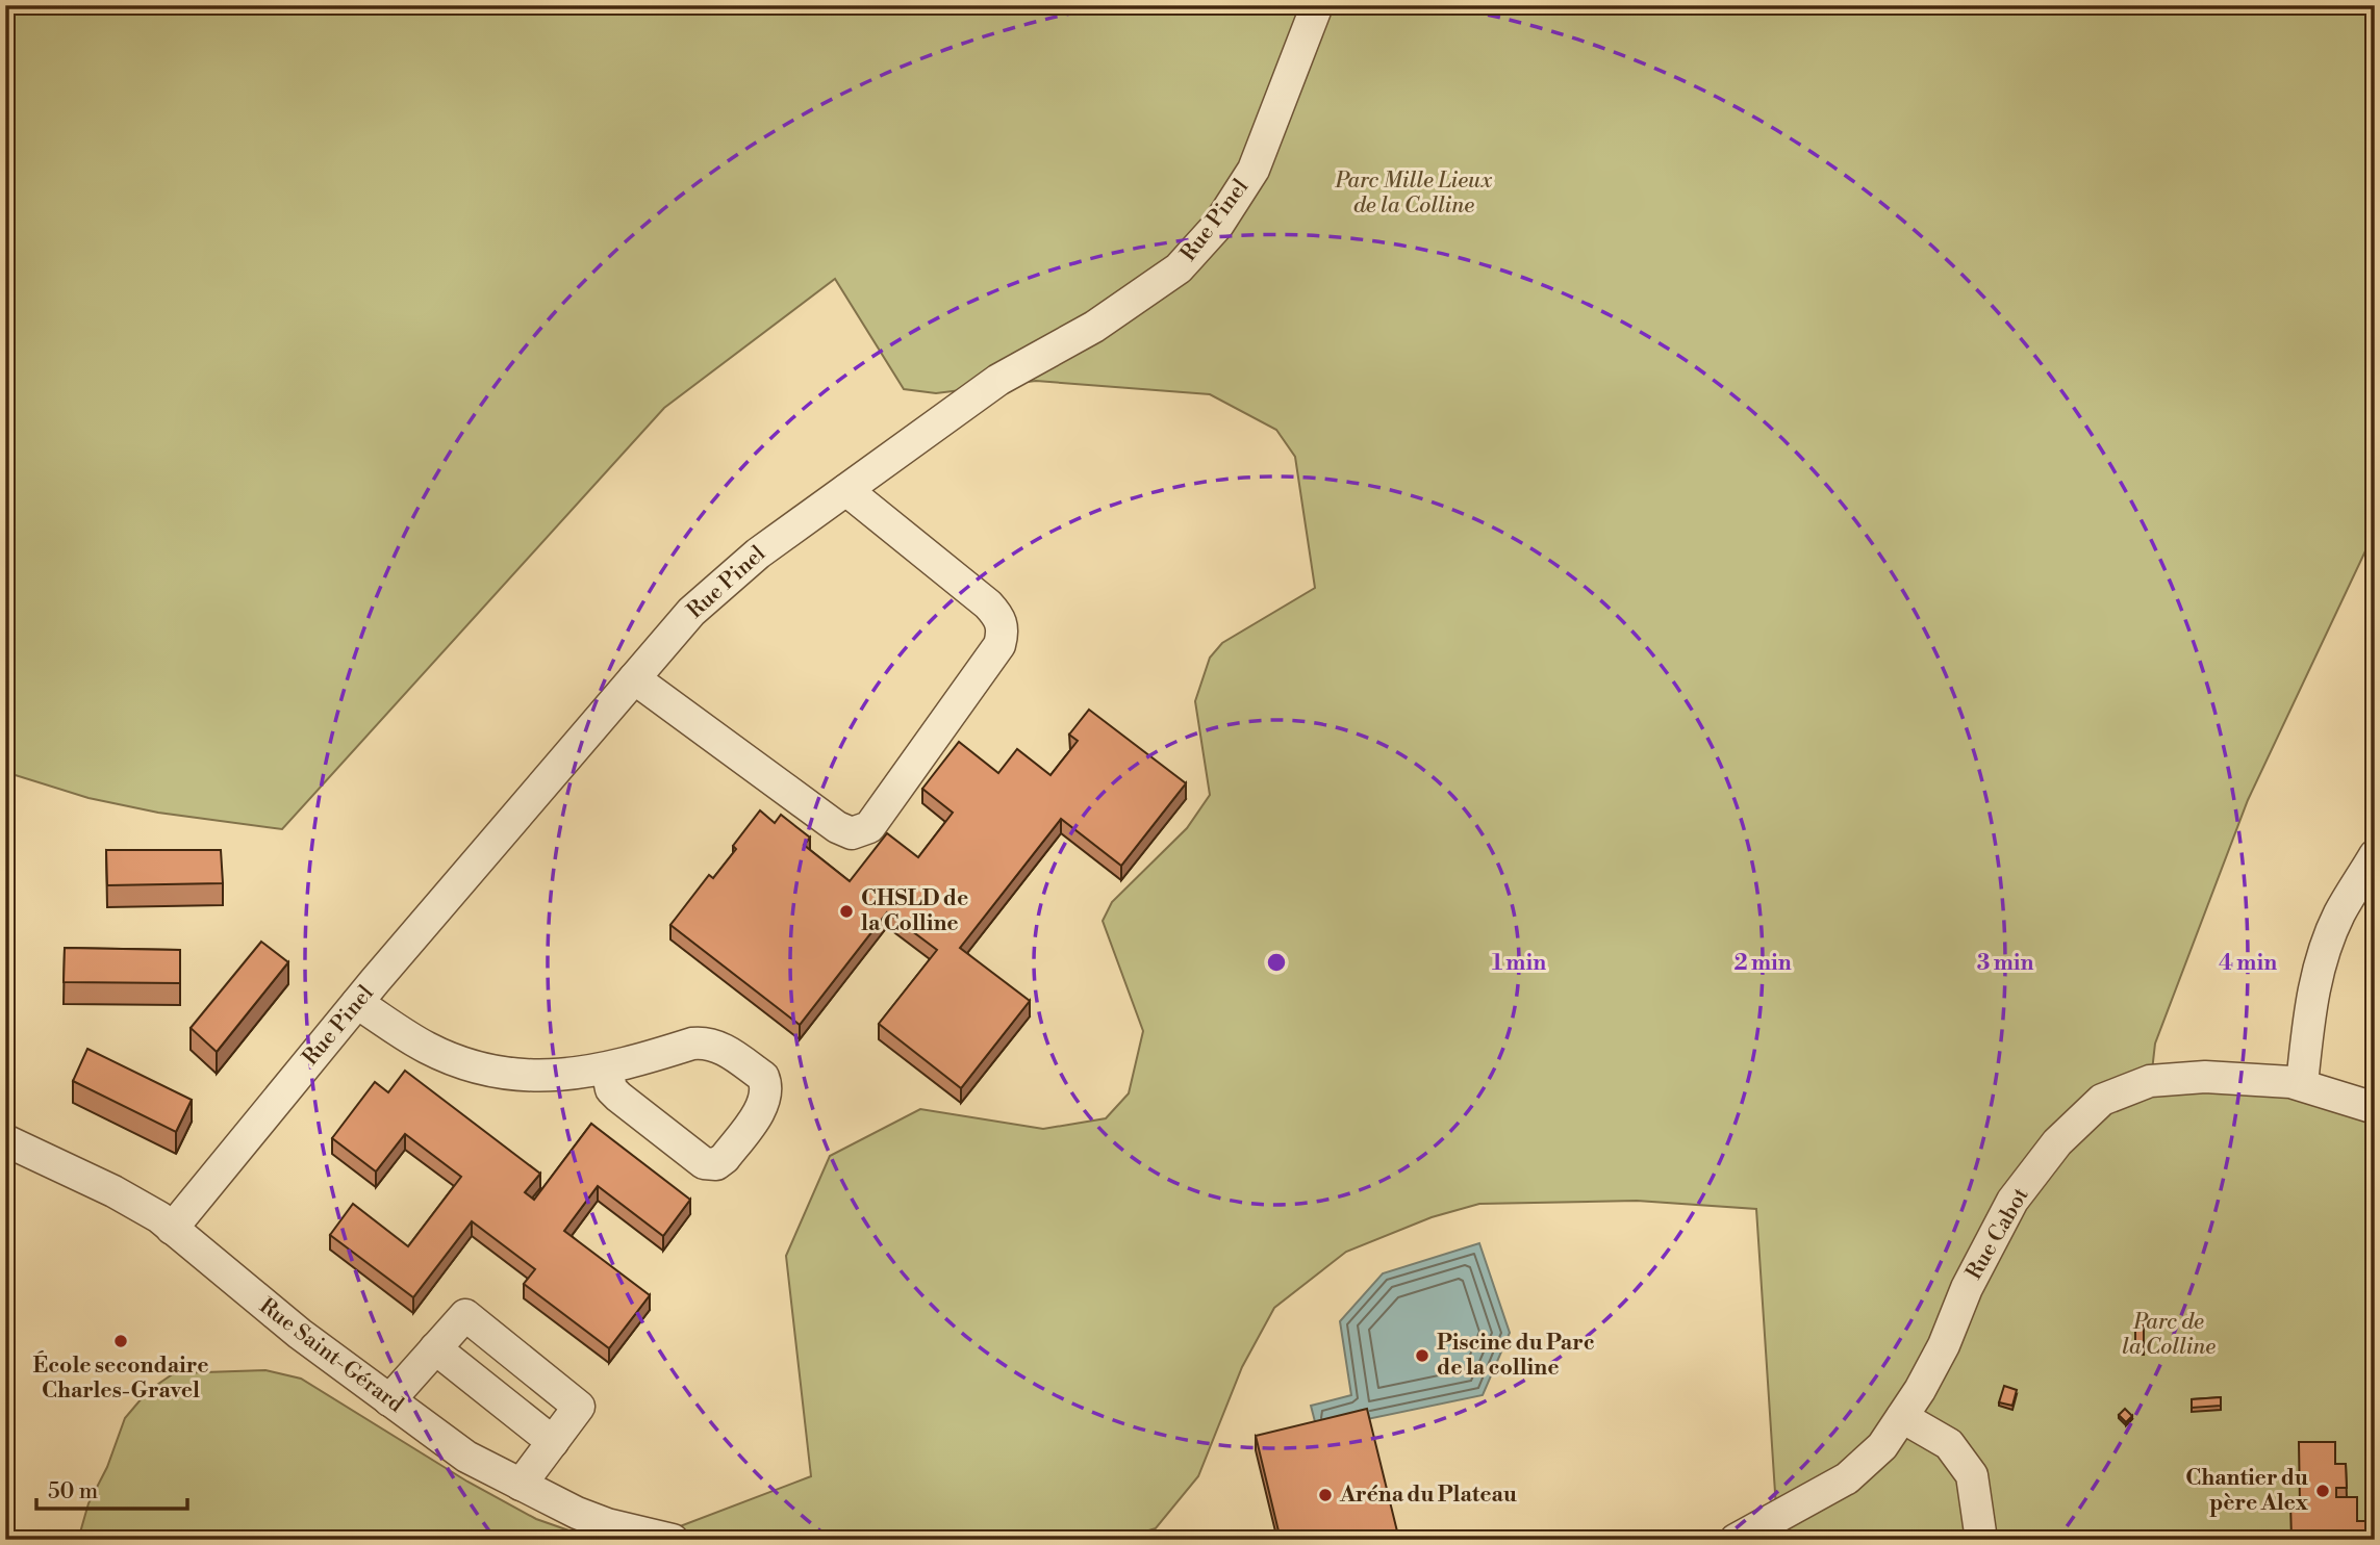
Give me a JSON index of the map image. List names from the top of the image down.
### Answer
{
  "streets": {
    "street": ["Rue Pinel", "Rue Cabot", "Rue Saint-Gérard"]
  },
  "crossings": [
    ["Rue Pinel", "Rue Saint-Gérard"]
  ],
  "parks": ["Parc Mille Lieux de la Colline", "Parc de la Colline"],
  "places": [
    "CHSLD de la Colline",
    "École secondaire Charles-Gravel",
    "Piscine du Parc de la colline",
    "Chantier du père Alex",
    "Aréna du Plateau"
  ],
  "scale_bar": "50 m",
  "rings": [
    "1 min",
    "2 min",
    "3 min",
    "4 min"
  ]
}
